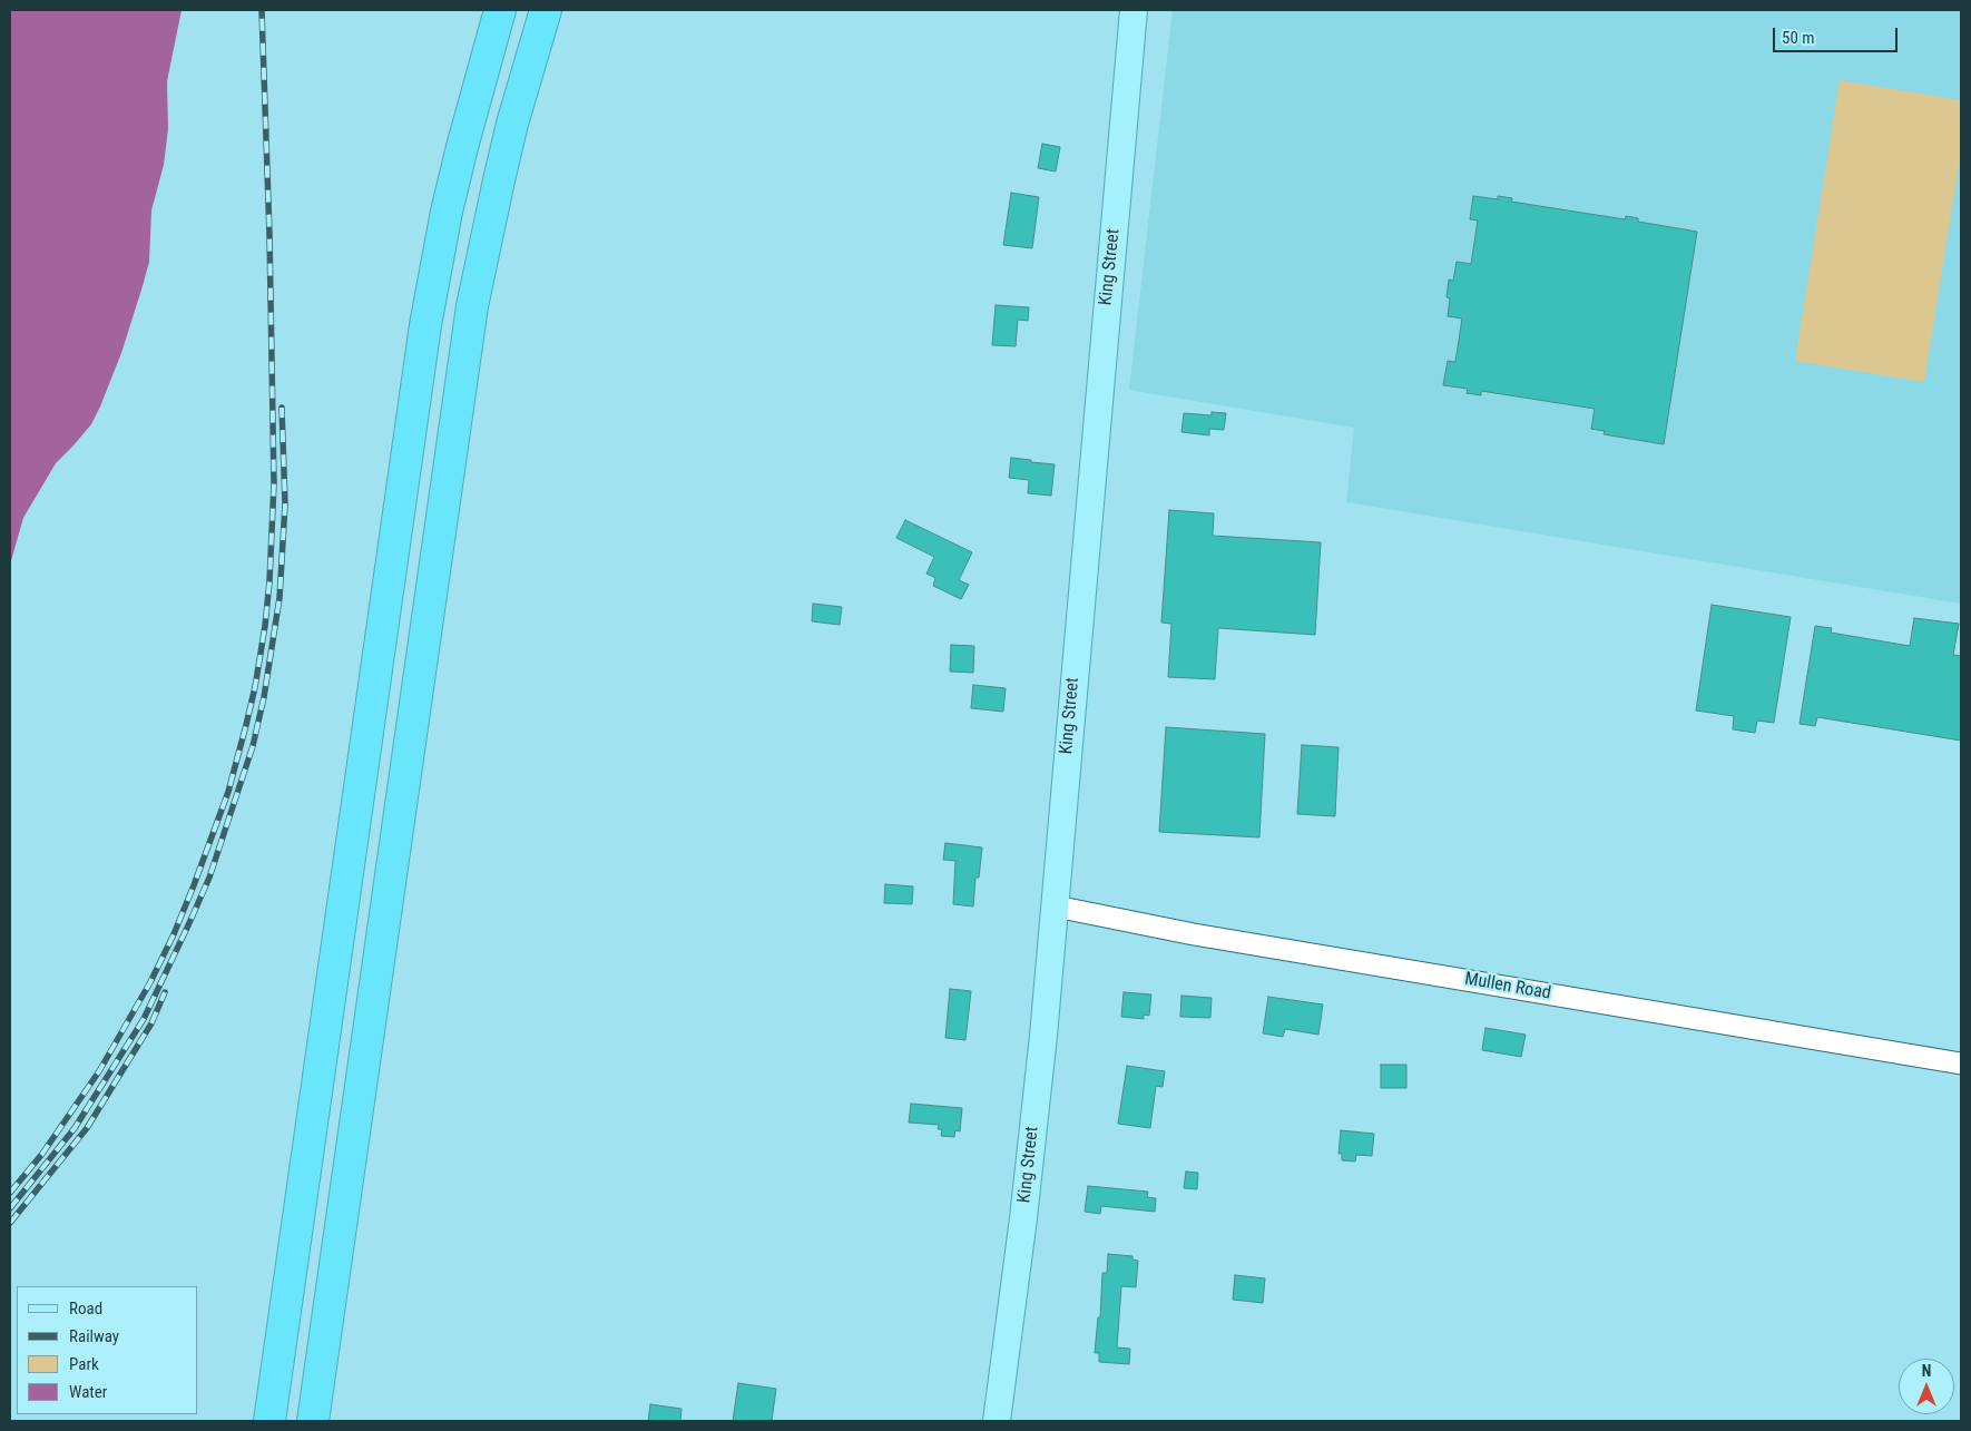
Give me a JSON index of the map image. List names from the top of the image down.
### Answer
{
  "streets": {
    "main road": ["King Street"],
    "street": ["Mullen Road"]
  },
  "crossings": [
    ["King Street", "Mullen Road"]
  ],
  "legend": [
    "Road",
    "Railway",
    "Park",
    "Water"
  ],
  "scale_bar": "50 m",
  "north": "top"
}
